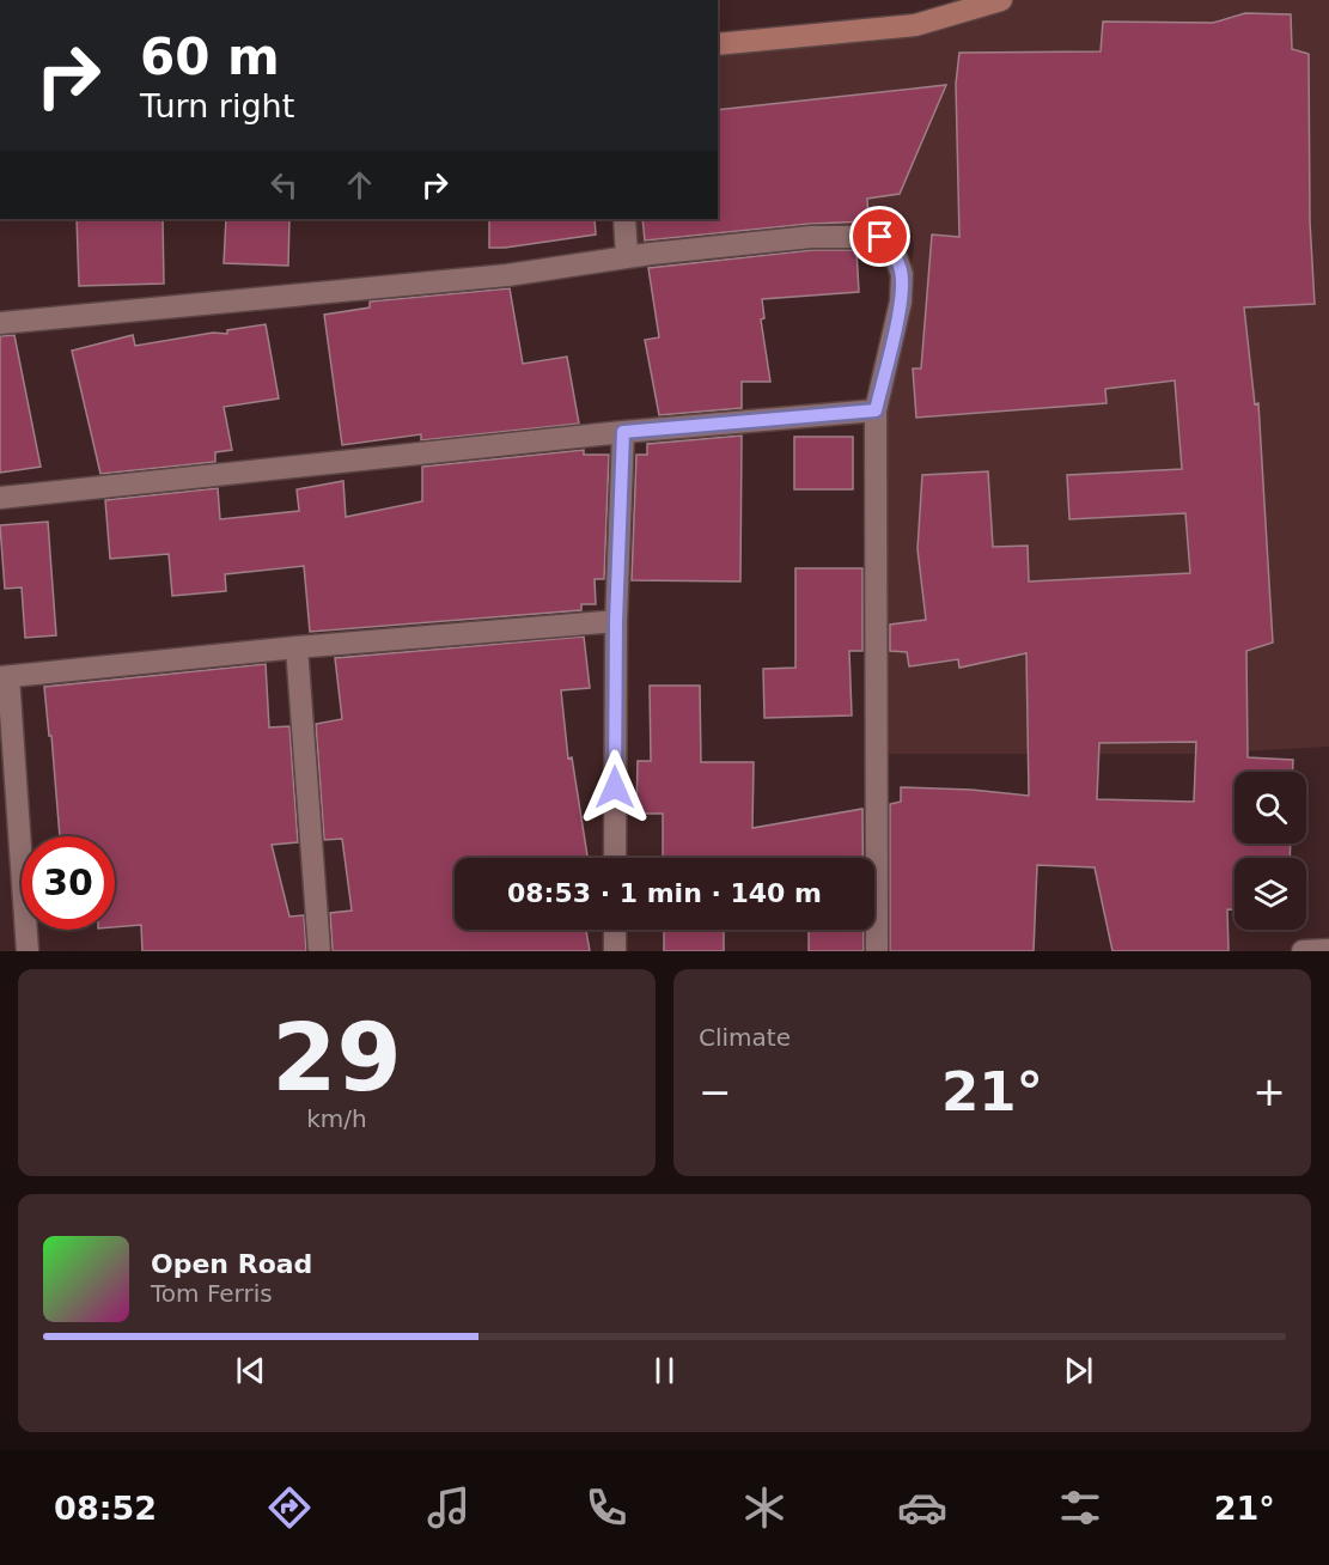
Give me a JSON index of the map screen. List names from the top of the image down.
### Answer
{
  "page": {
    "turn": ["60 m", "Turn right"],
    "limit": "30",
    "trip": "08:53 · 1 min · 140 m",
    "tile": [
      ["29", "km/h"],
      "Climate"
    ],
    "heat": ["−", "21°", "+"],
    "song": ["Open Road", "Tom Ferris"],
    "tabs": ["08:52", "21°"]
  }
}
